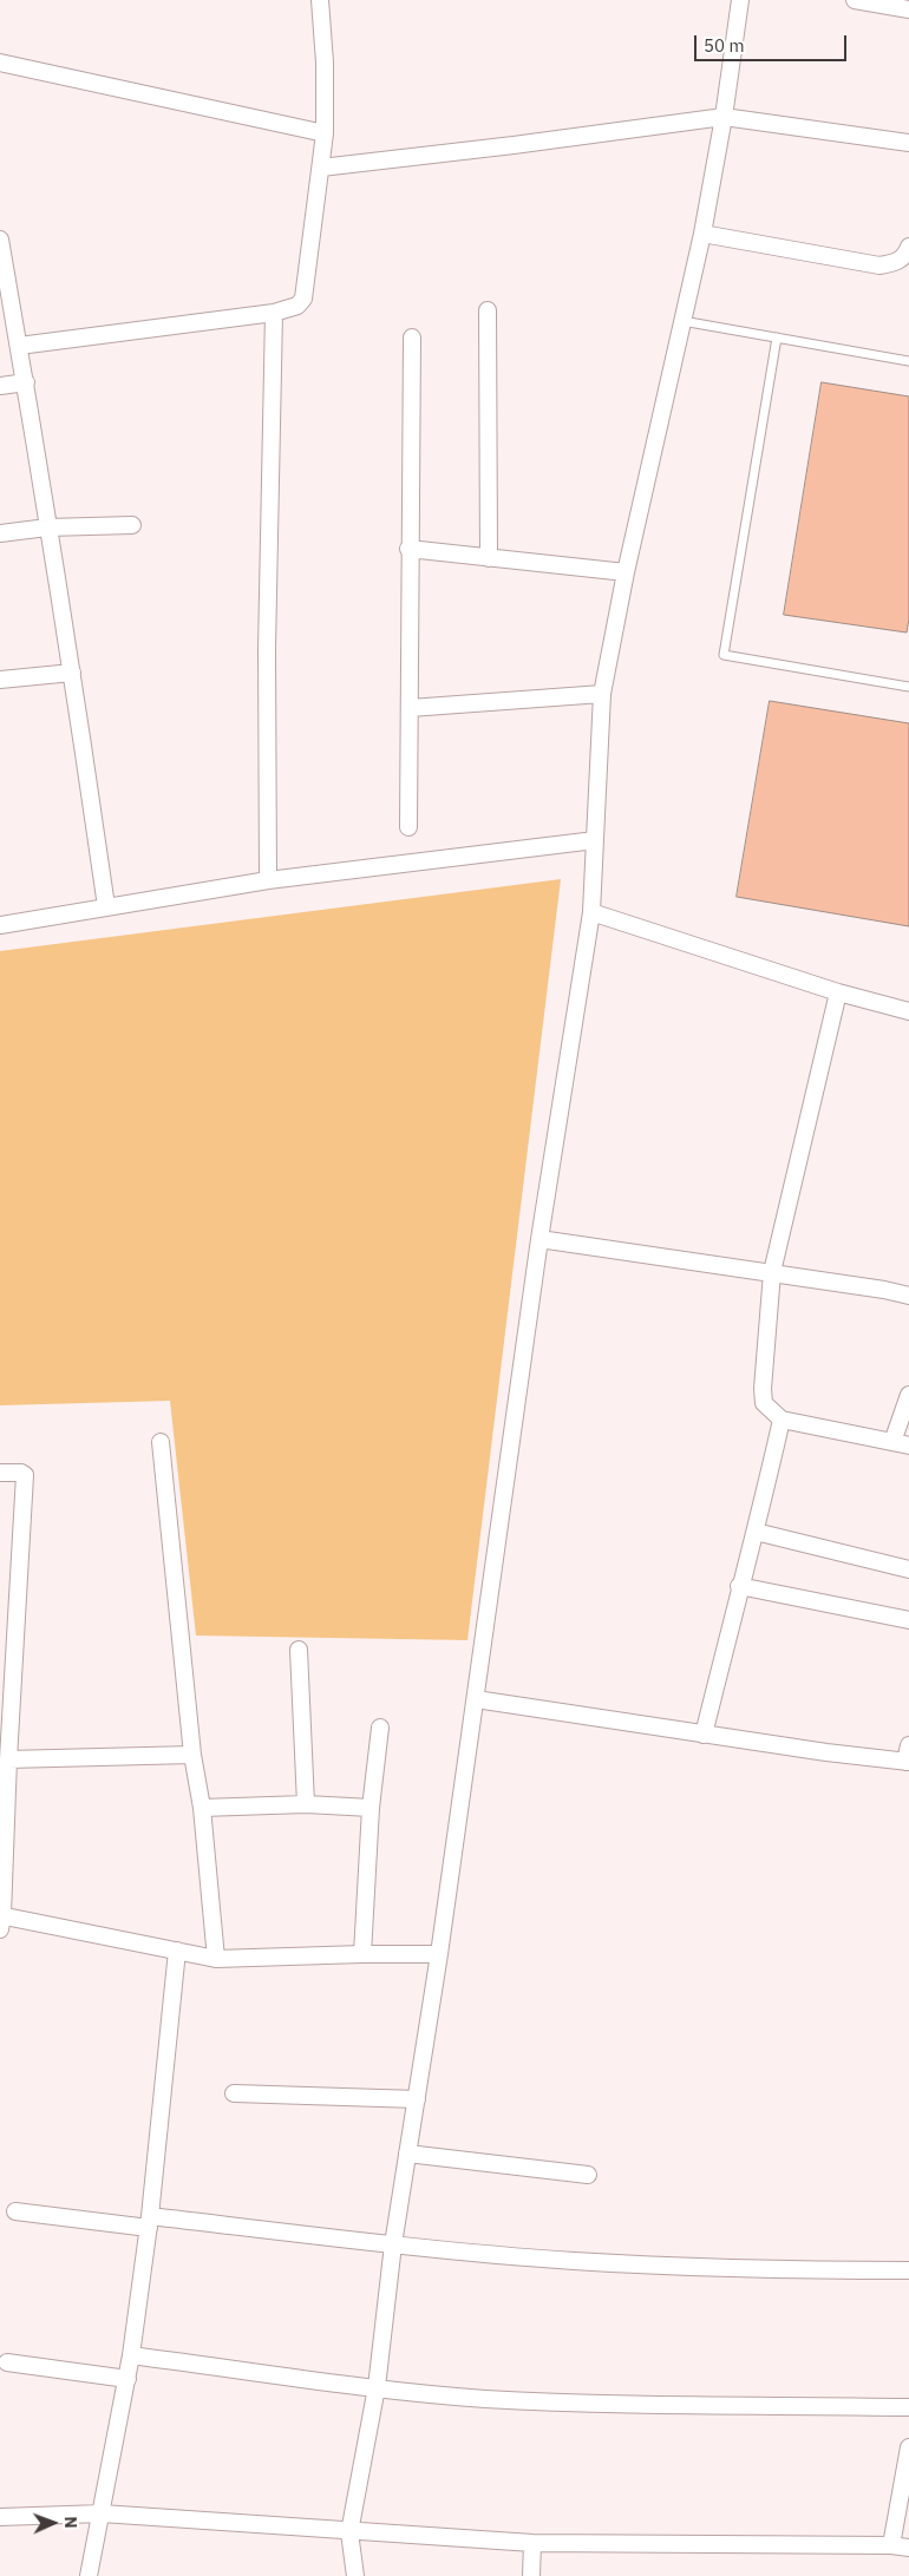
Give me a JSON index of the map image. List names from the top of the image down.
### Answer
{
  "scale_bar": "50 m",
  "north": "right"
}
